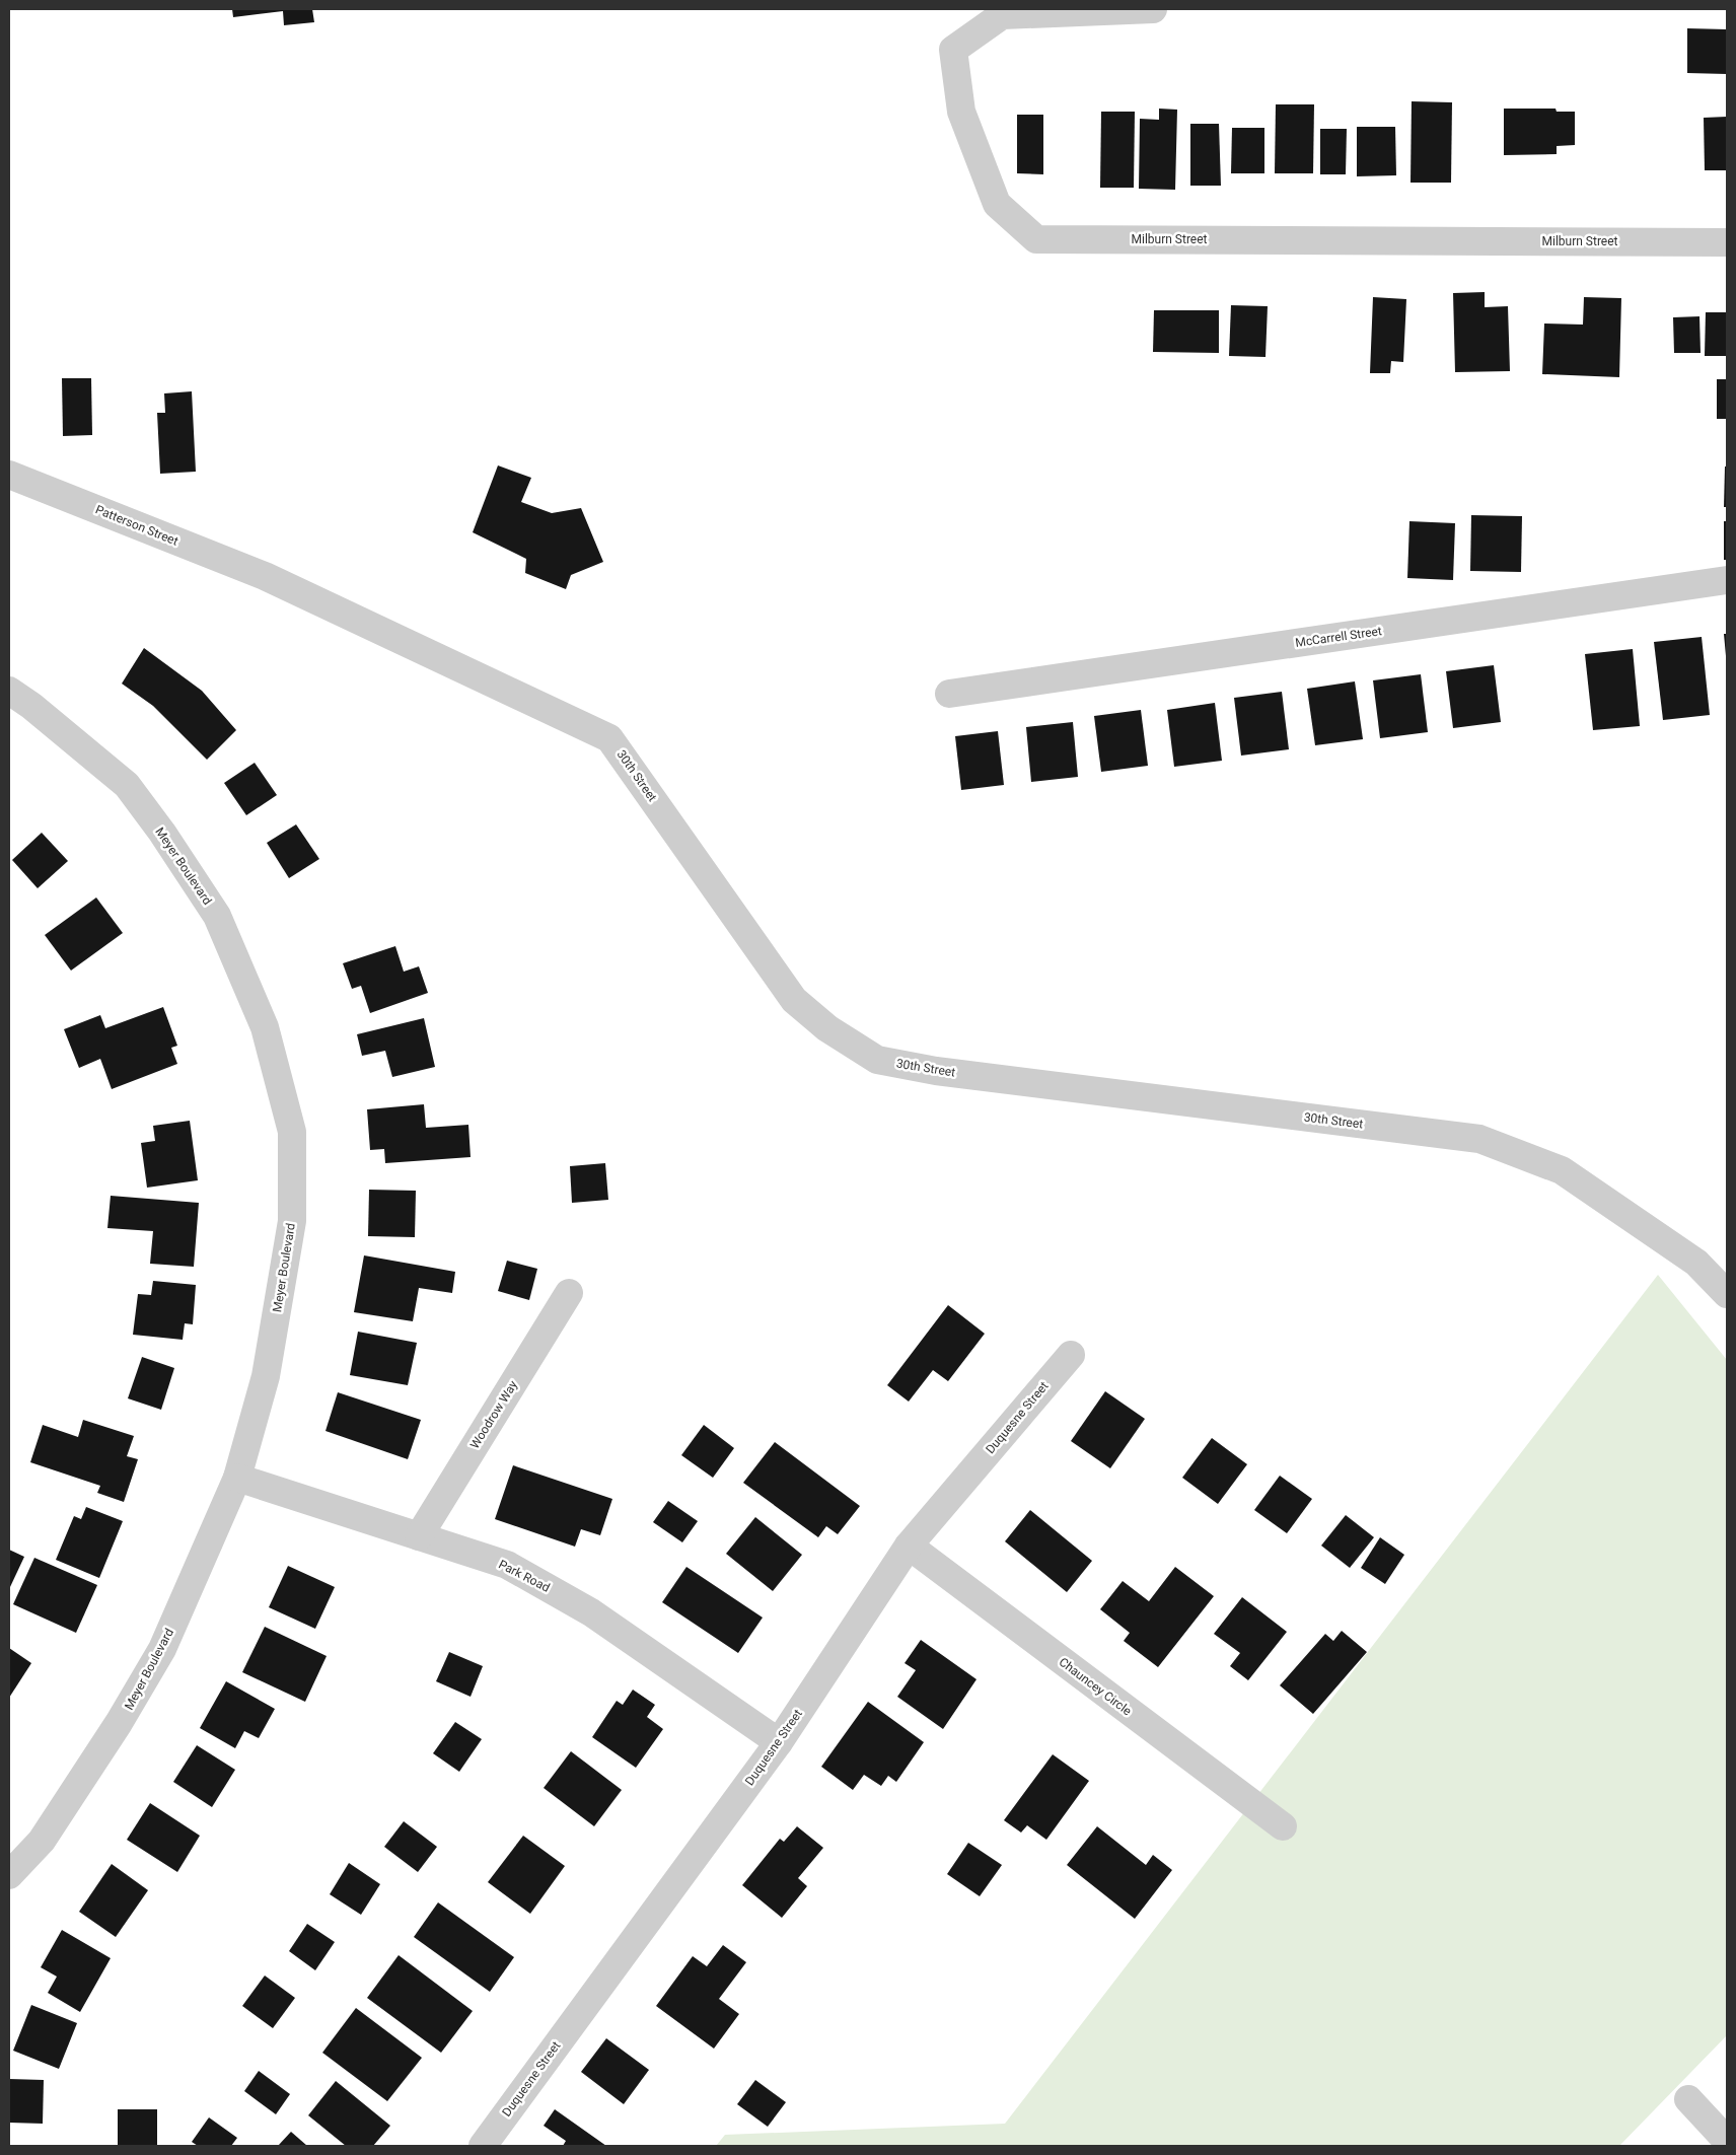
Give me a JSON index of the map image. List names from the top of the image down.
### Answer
{
  "streets": {
    "street": [
      "Milburn Street",
      "Patterson Street",
      "McCarrell Street",
      "30th Street",
      "Meyer Boulevard",
      "Woodrow Way",
      "Duquesne Street",
      "Park Road",
      "Chauncey Circle"
    ]
  },
  "crossings": [
    ["Patterson Street", "30th Street"],
    ["Meyer Boulevard", "Park Road"],
    ["Woodrow Way", "Park Road"],
    ["Duquesne Street", "Park Road"],
    ["Duquesne Street", "Chauncey Circle"]
  ]
}
